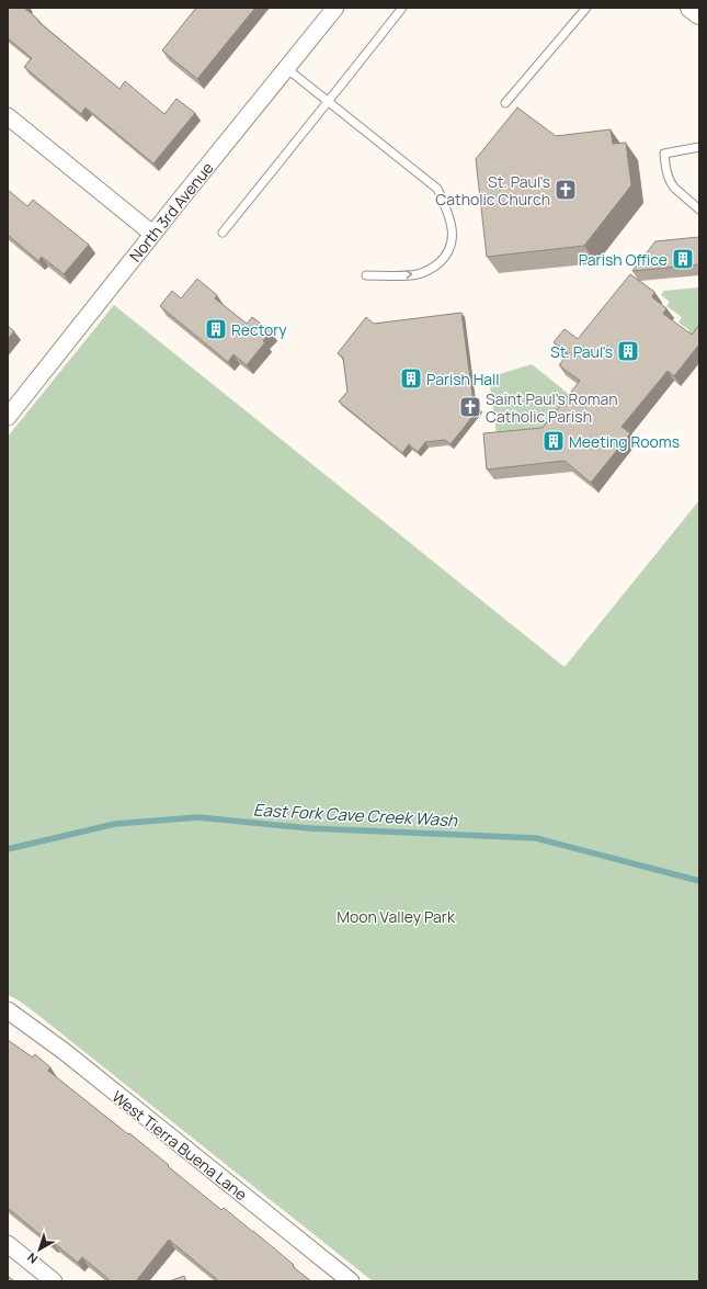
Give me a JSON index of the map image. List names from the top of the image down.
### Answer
{
  "streets": {
    "street": ["North 3rd Avenue", "West Tierra Buena Lane"]
  },
  "water": ["East Fork Cave Creek Wash"],
  "parks": ["Moon Valley Park"],
  "places": {
    "church": ["St. Paul's Catholic Church", "Saint Paul's Roman Catholic Parish"],
    "building": [
      "Parish Office",
      "Rectory",
      "St. Paul's",
      "Parish Hall",
      "Meeting Rooms"
    ]
  },
  "north": "bottom left"
}
